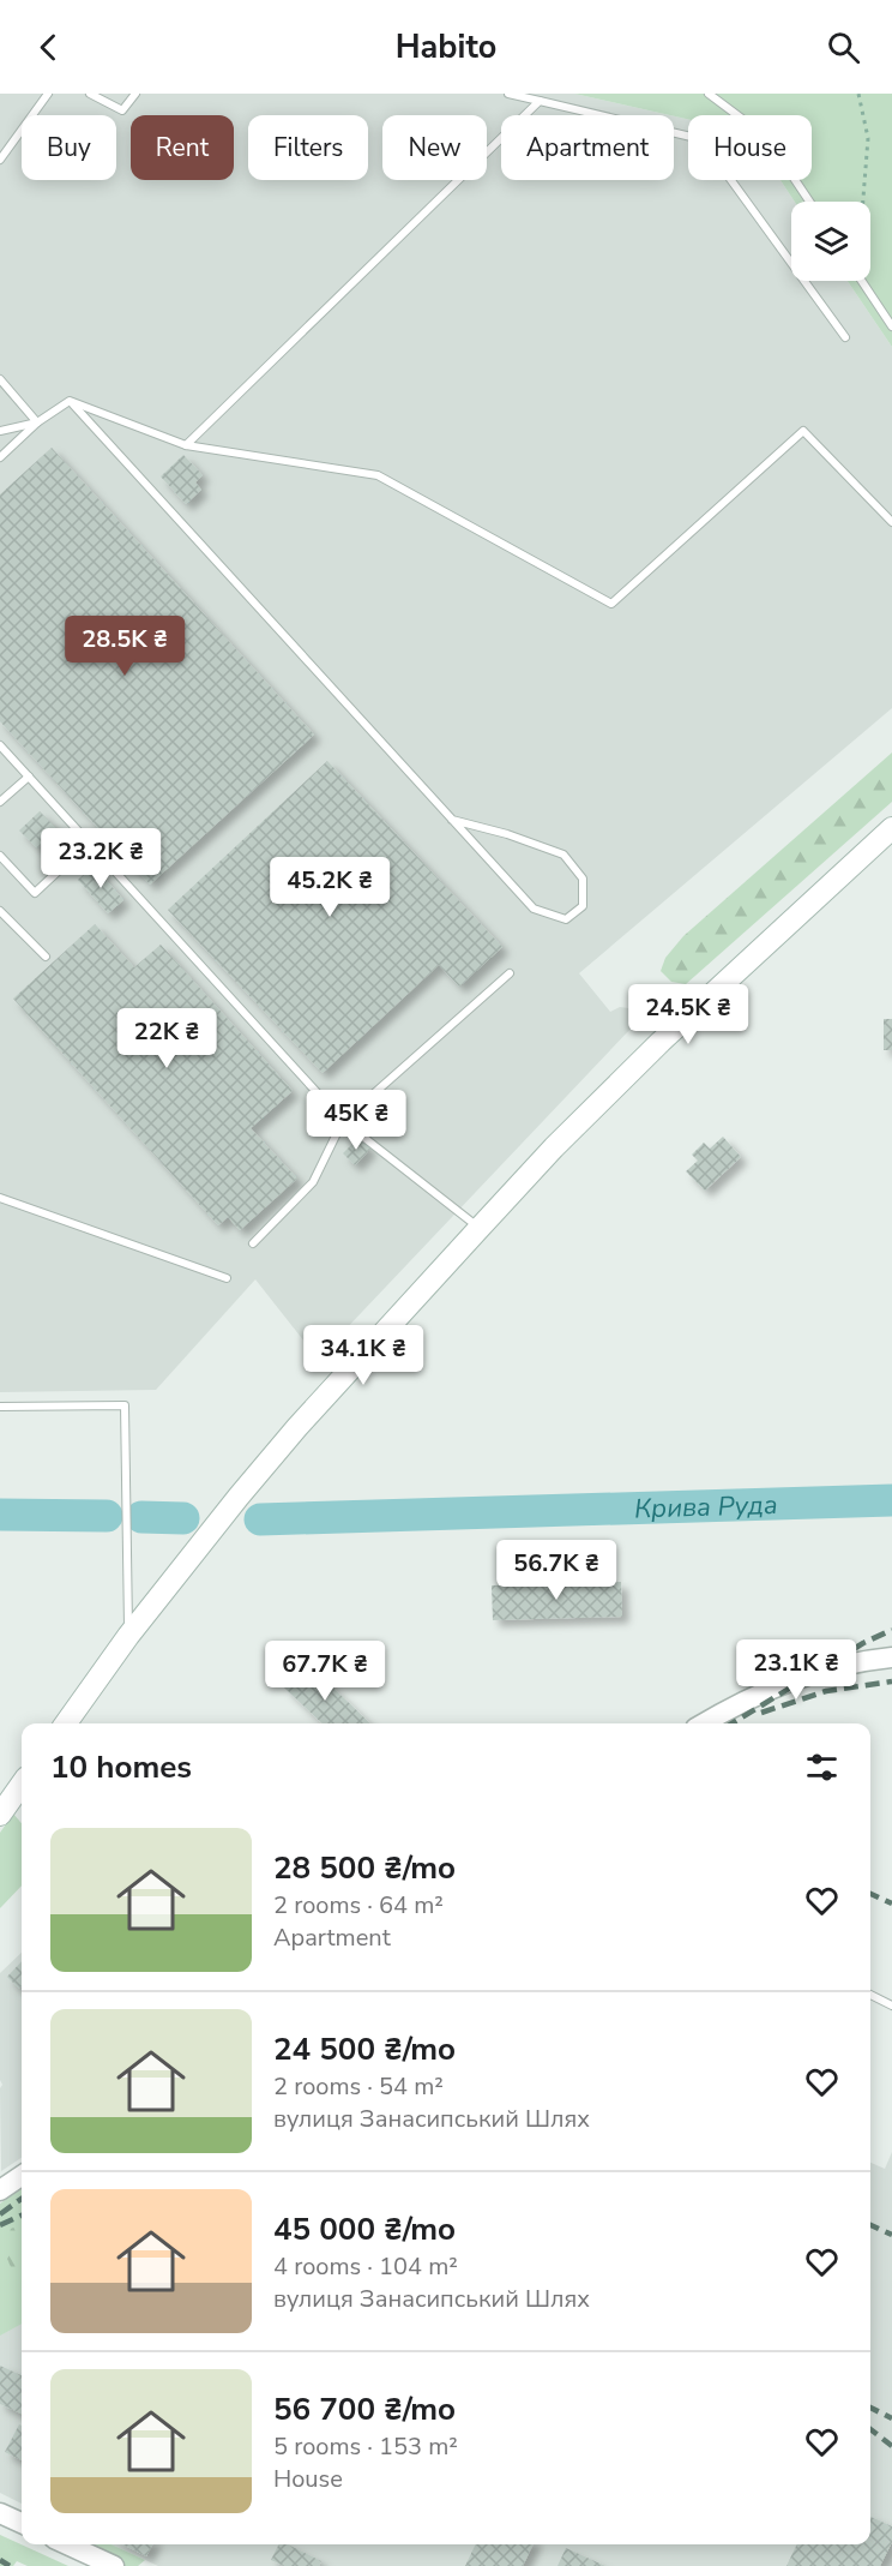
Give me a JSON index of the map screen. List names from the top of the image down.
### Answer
{
  "water": ["Крива Руда"],
  "page": {
    "header": "Habito",
    "chip": [
      "Buy",
      "Rent",
      "Filters",
      "New",
      "Apartment",
      "House"
    ],
    "price": [
      "28.5K ₴",
      "23.2K ₴",
      "45.2K ₴",
      "24.5K ₴",
      "22K ₴",
      "45K ₴",
      "34.1K ₴",
      "56.7K ₴",
      "23.1K ₴",
      "67.7K ₴"
    ],
    "heading": "10 homes",
    "list": [
      {
        "name": "28 500 ₴/mo",
        "note": "2 rooms · 64 m² · Apartment"
      },
      {
        "name": "24 500 ₴/mo",
        "note": "2 rooms · 54 m² · вулиця Занасипський Шлях"
      },
      {
        "name": "45 000 ₴/mo",
        "note": "4 rooms · 104 m² · вулиця Занасипський Шлях"
      },
      {
        "name": "56 700 ₴/mo",
        "note": "5 rooms · 153 m² · House"
      }
    ]
  }
}
